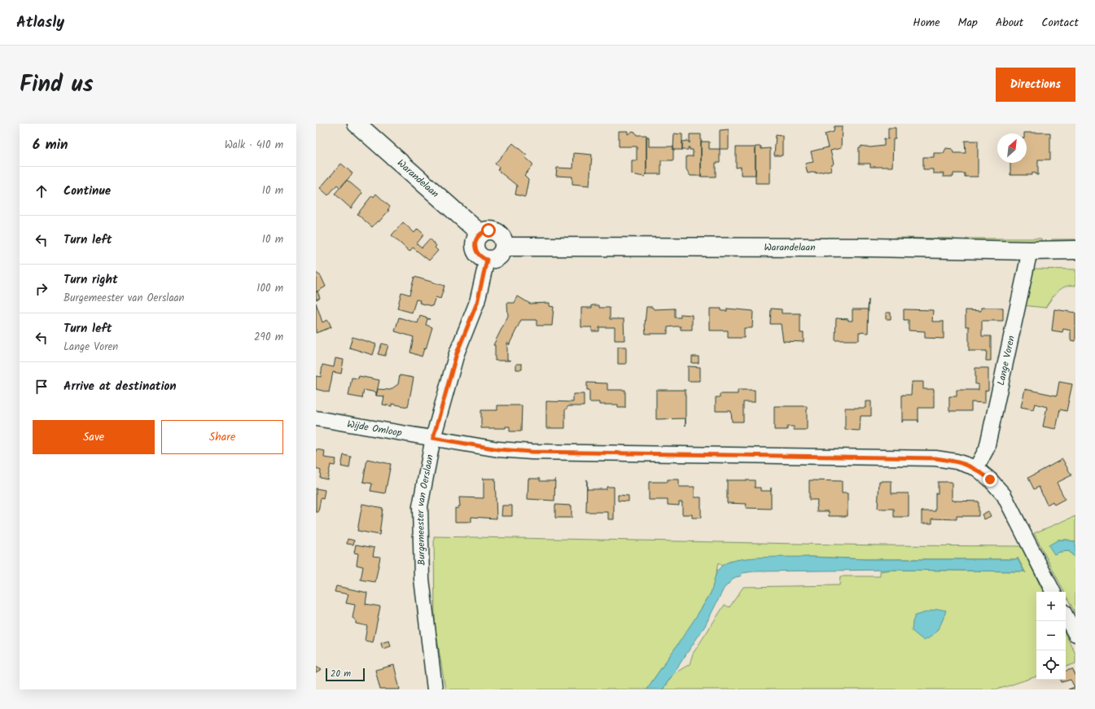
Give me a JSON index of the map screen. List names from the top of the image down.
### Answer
{
  "streets": {
    "street": [
      "Warandelaan",
      "Lange Voren",
      "Wijde Omloop",
      "Burgemeester van Oerslaan"
    ]
  },
  "crossings": [
    ["Warandelaan", "Lange Voren"],
    ["Warandelaan", "Burgemeester van Oerslaan"],
    ["Wijde Omloop", "Burgemeester van Oerslaan"]
  ],
  "scale_bar": "20 m",
  "north": "top right",
  "page": {
    "header": "Atlasly",
    "nav": [
      "Home",
      "Map",
      "About",
      "Contact"
    ],
    "title": "Find us",
    "buttons": [
      "Directions",
      ["Save", "Share"]
    ],
    "heading": ["6 min", "Walk · 410 m"],
    "list": [
      ["Continue", "10 m"],
      ["Turn left", "10 m"],
      ["Turn right", "Burgemeester van Oerslaan", "100 m"],
      ["Turn left", "Lange Voren", "290 m"],
      "Arrive at destination"
    ],
    "map_buttons": ["+", "−"],
    "scale": "20 m"
  }
}
